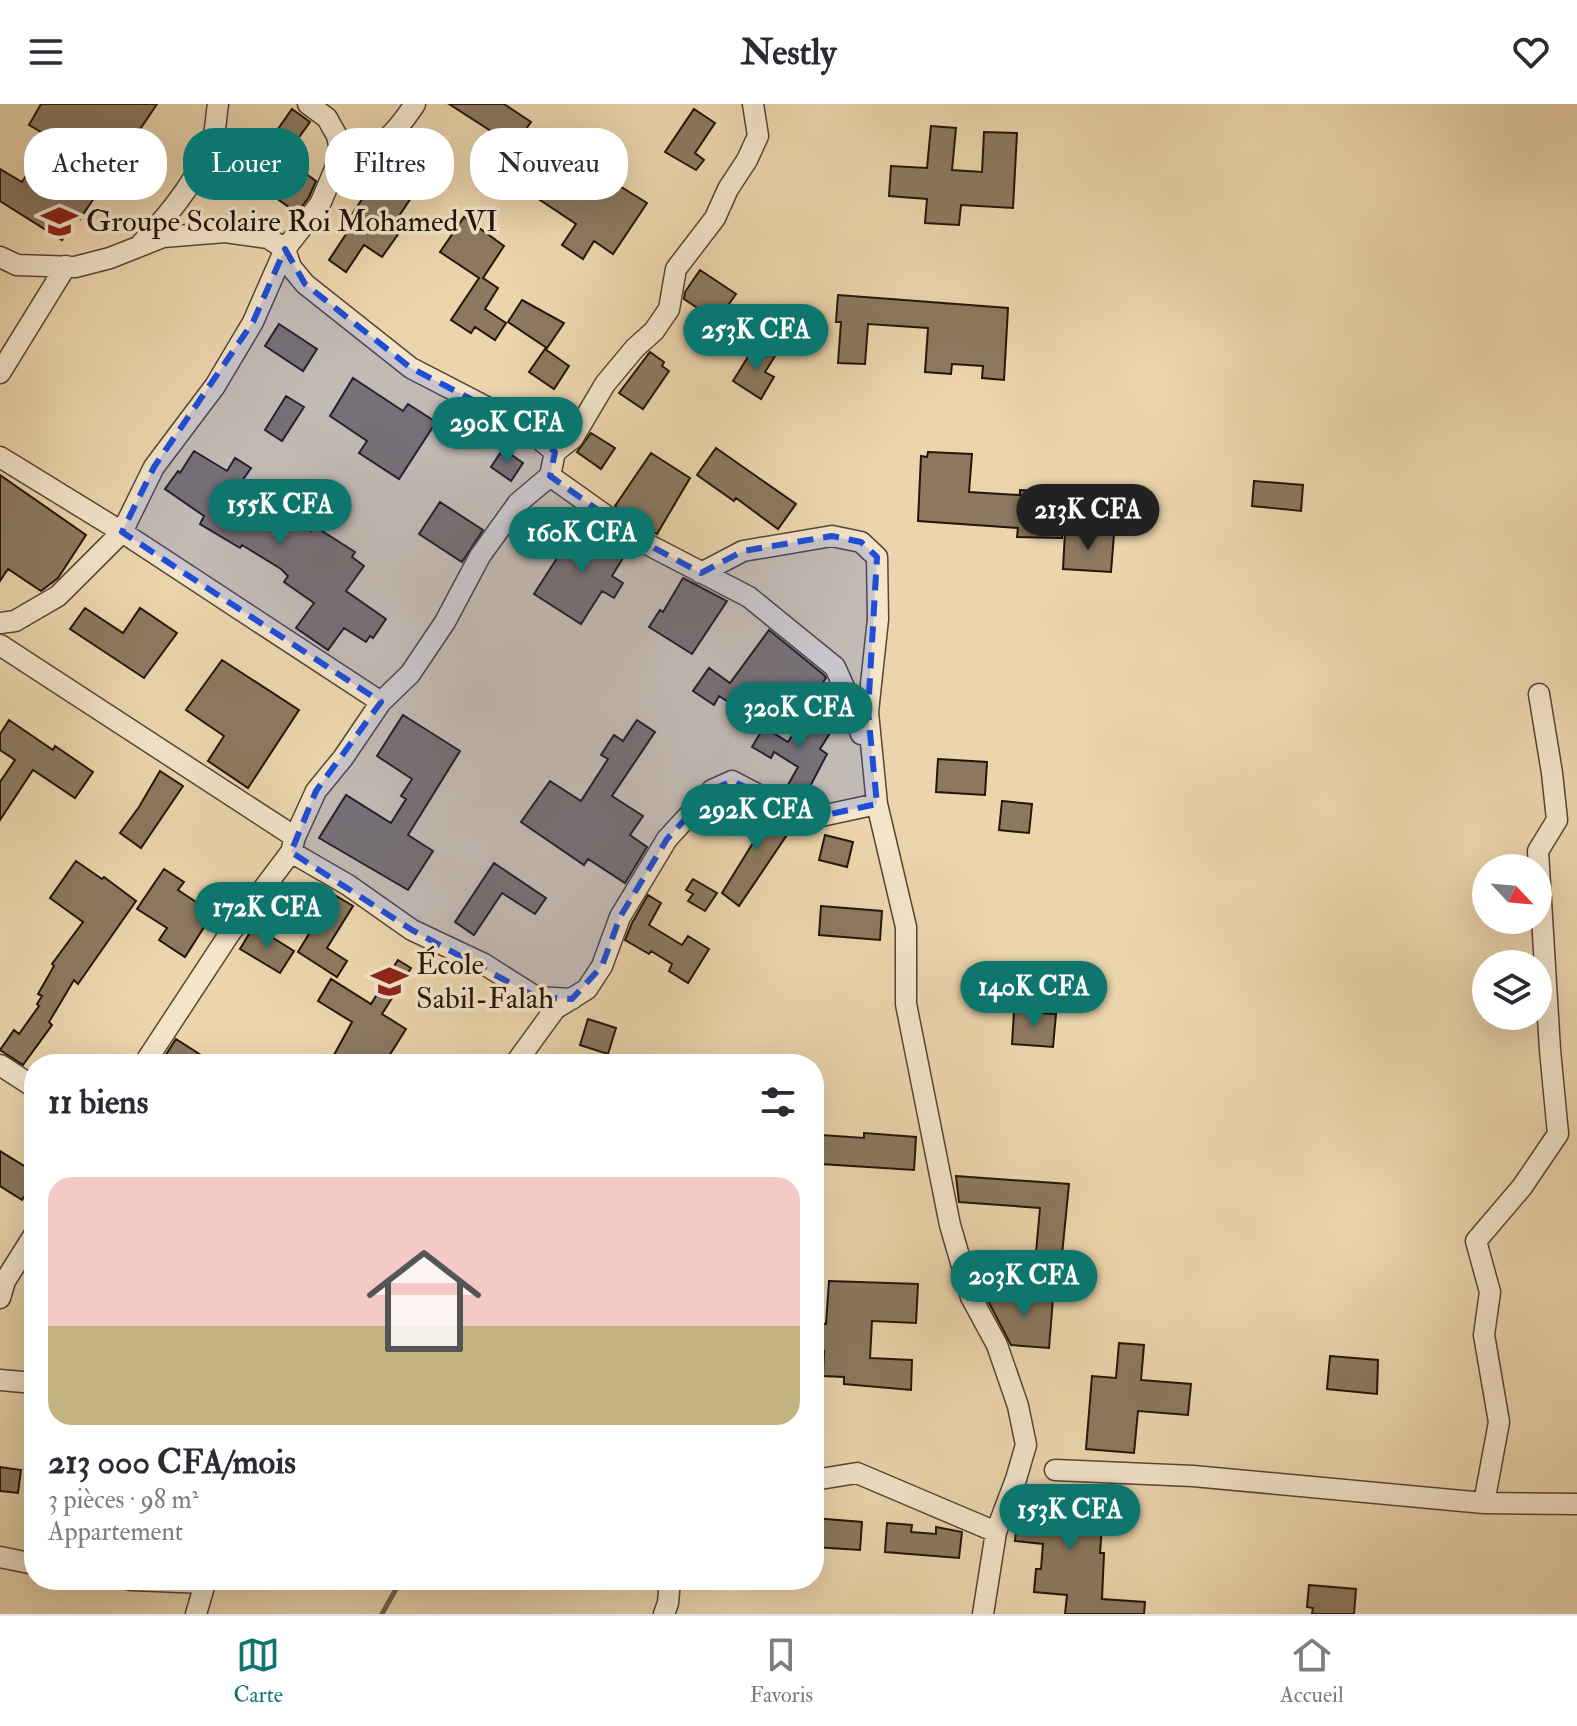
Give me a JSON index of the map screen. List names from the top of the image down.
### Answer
{
  "places": {
    "school or university": ["Groupe Scolaire Roi Mohamed VI", "École Sabil-Falah"]
  },
  "north": "bottom right",
  "page": {
    "header": "Nestly",
    "chip": [
      "Acheter",
      "Louer",
      "Filtres",
      "Nouveau"
    ],
    "price": [
      "253K CFA",
      "290K CFA",
      "155K CFA",
      "213K CFA",
      "160K CFA",
      "320K CFA",
      "292K CFA",
      "172K CFA",
      "140K CFA",
      "203K CFA",
      "153K CFA"
    ],
    "heading": "11 biens",
    "list": [
      {
        "name": "213 000 CFA/mois",
        "note": "3 pièces · 98 m² · Appartement"
      }
    ],
    "tabs": ["Carte", "Favoris", "Accueil"]
  }
}
